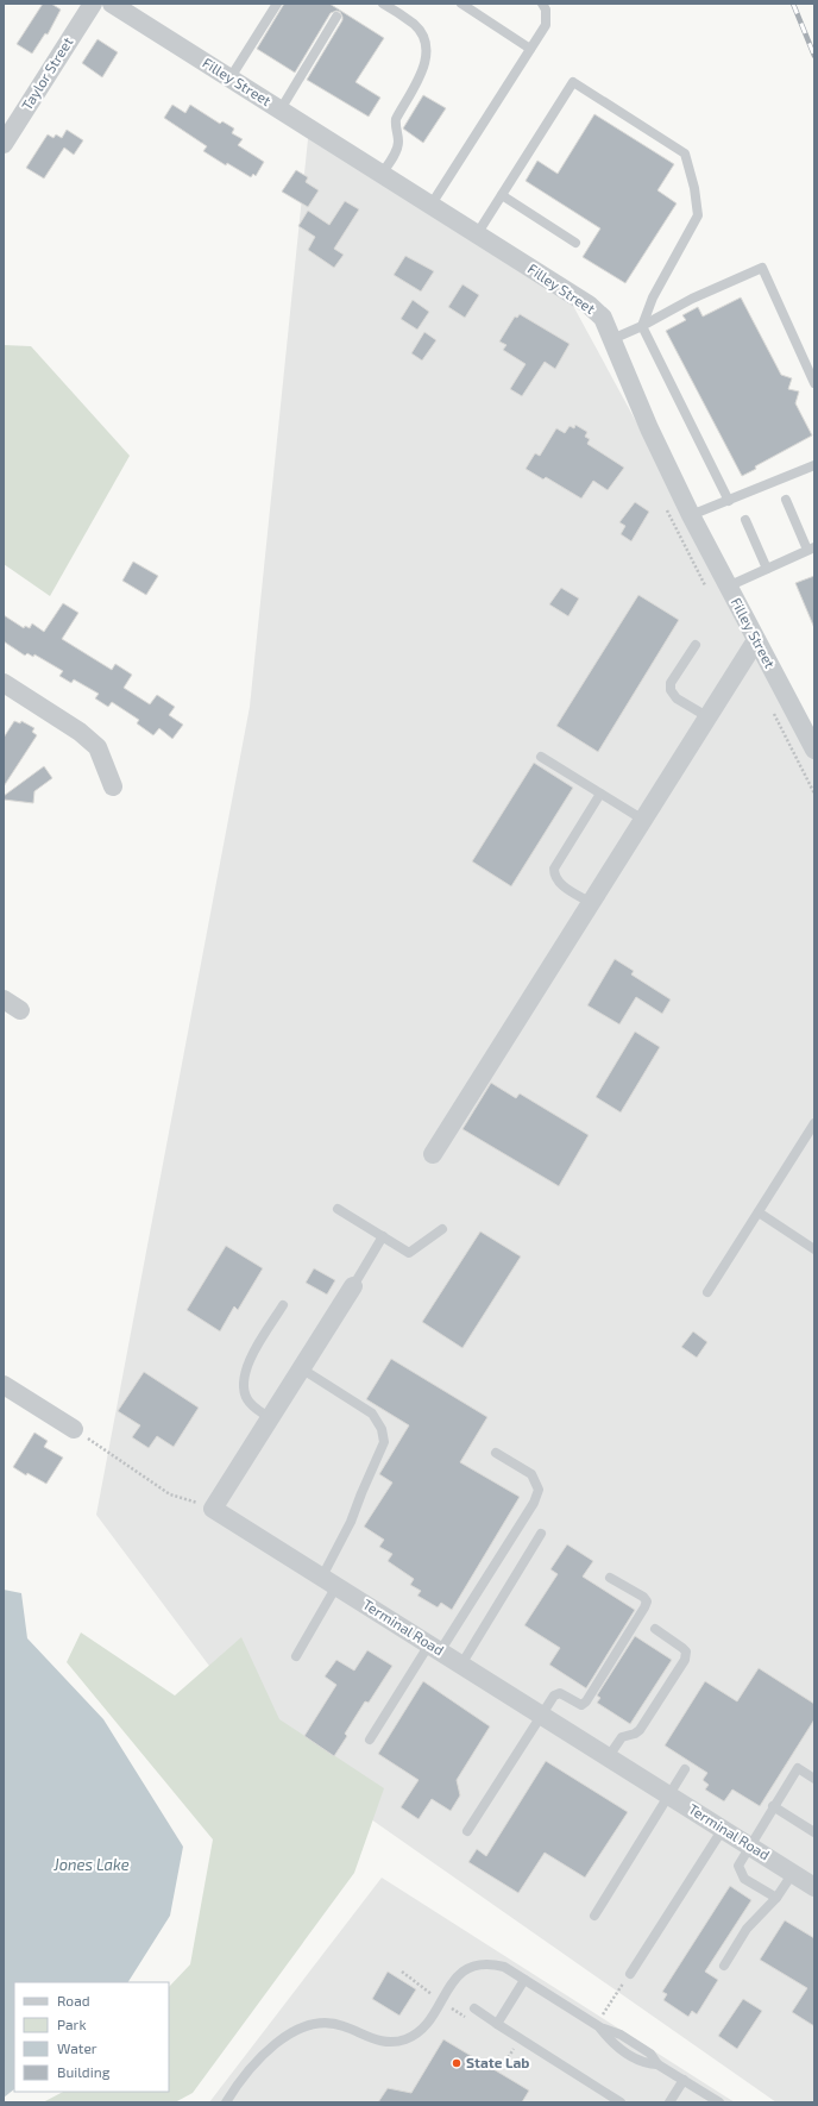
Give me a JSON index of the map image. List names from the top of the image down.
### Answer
{
  "streets": {
    "street": ["Taylor Street", "Filley Street", "Terminal Road"]
  },
  "water": ["Jones Lake"],
  "places": ["State Lab"],
  "legend": [
    "Road",
    "Park",
    "Water",
    "Building"
  ]
}
